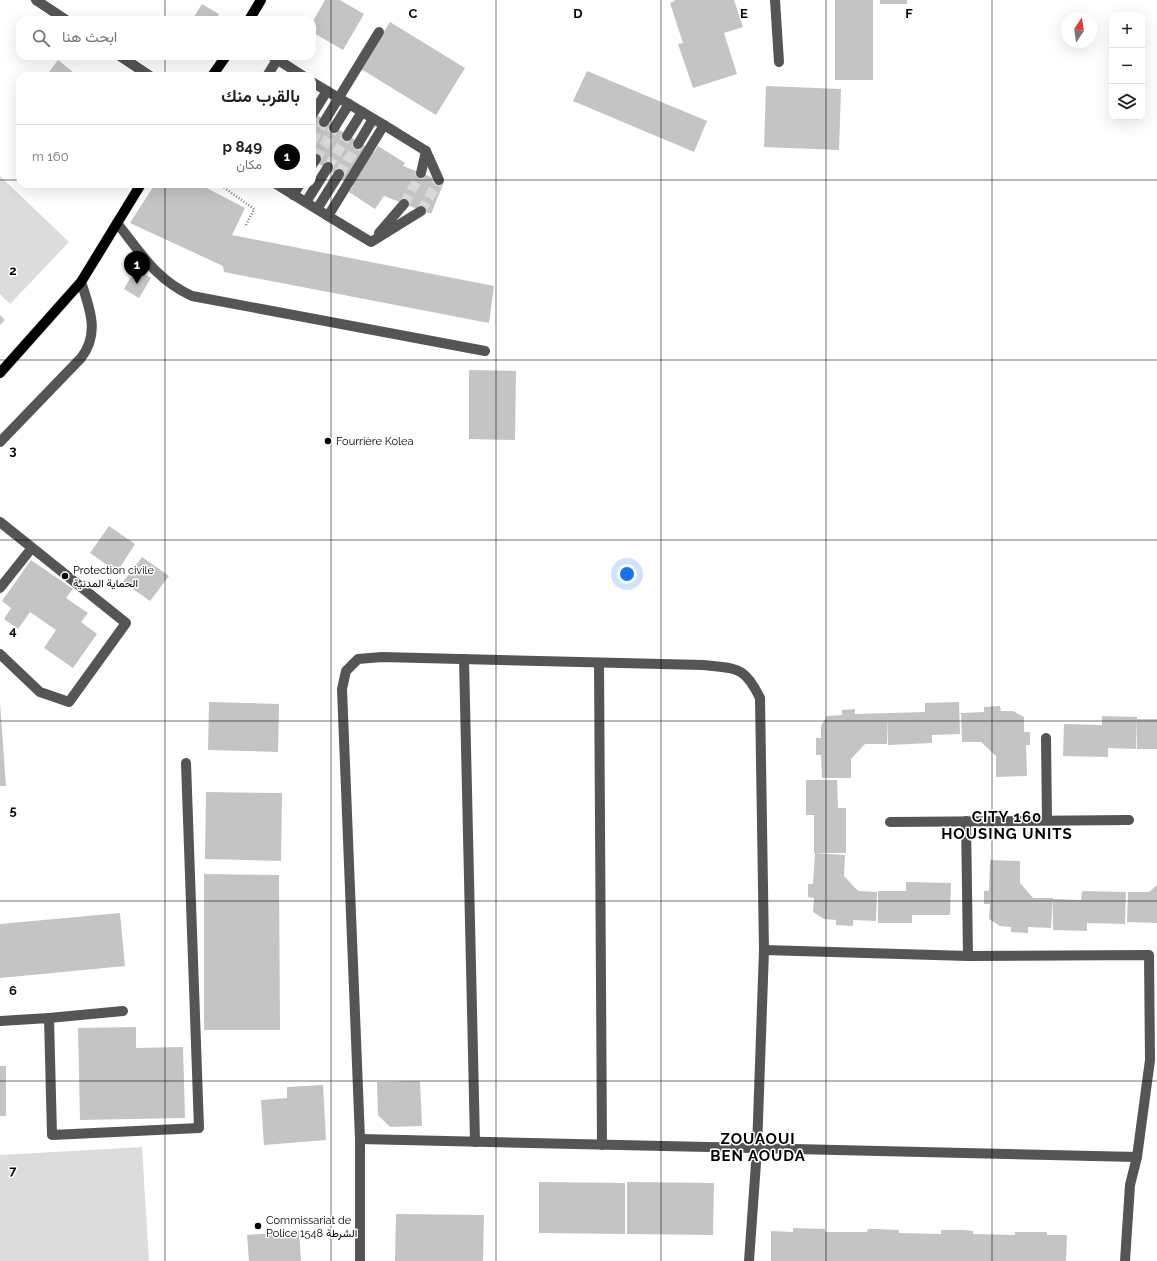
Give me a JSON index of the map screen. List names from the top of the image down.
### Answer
{
  "districts": ["CITY 160 HOUSING UNITS", "ZOUAOUI BEN AOUDA"],
  "places": ["Fourrière Kolea", "Protection civile الحماية المدنية", "Commissariat de Police 1548 الشرطة"],
  "north": "top",
  "page": {
    "map_buttons": ["+", "−"],
    "search": "ابحث هنا",
    "heading": "بالقرب منك",
    "list": [
      {
        "mark": "1",
        "name": "p 849",
        "note": "مكان",
        "value": "160 m"
      }
    ],
    "pins": "1"
  },
  "grid": {
    "columns": [
      "C",
      "D",
      "E",
      "F"
    ],
    "rows": [
      "2",
      "3",
      "4",
      "5",
      "6",
      "7"
    ]
  }
}
